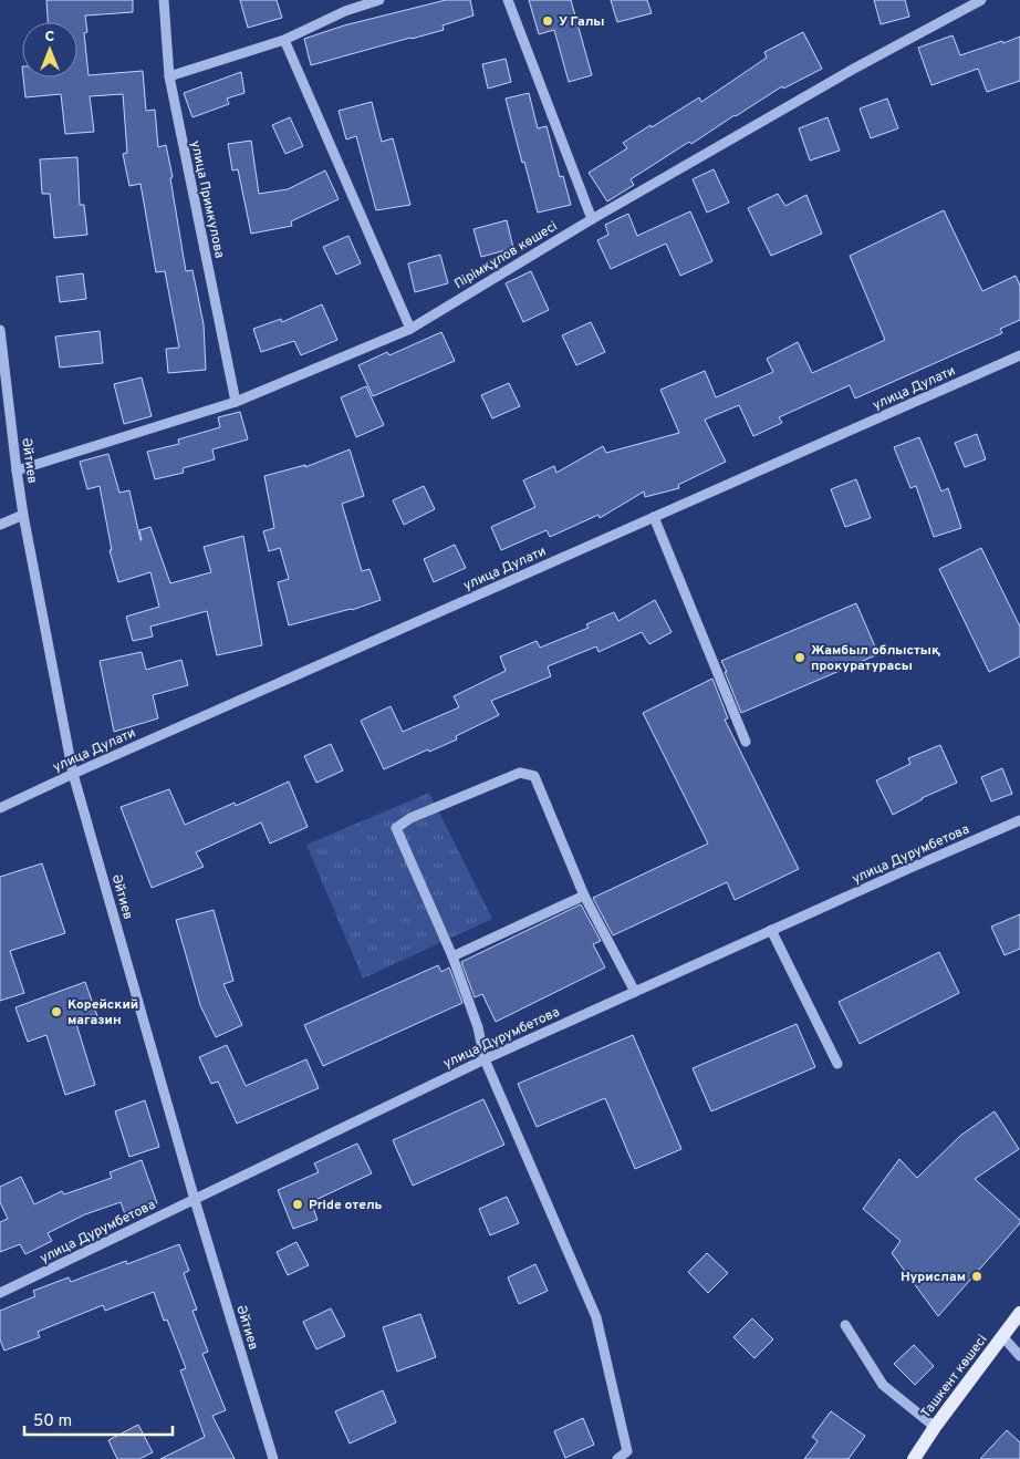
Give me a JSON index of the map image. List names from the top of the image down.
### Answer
{
  "streets": {
    "main road": ["Ташкент көшесі"],
    "street": [
      "улица Примкулова",
      "Пірімқұлов көшесі",
      "улица Дулати",
      "Әйтиев",
      "улица Дурумбетова"
    ]
  },
  "crossings": [
    ["улица Примкулова", "Пірімқұлов көшесі"],
    ["Пірімқұлов көшесі", "Әйтиев"],
    ["улица Дулати", "Әйтиев"],
    ["Әйтиев", "улица Дурумбетова"]
  ],
  "places": [
    "У Галы",
    "Жамбыл облыстық прокуратурасы",
    "Корейский магазин",
    "Pride отель",
    "Нурислам"
  ],
  "scale_bar": "50 m",
  "north": "top"
}
